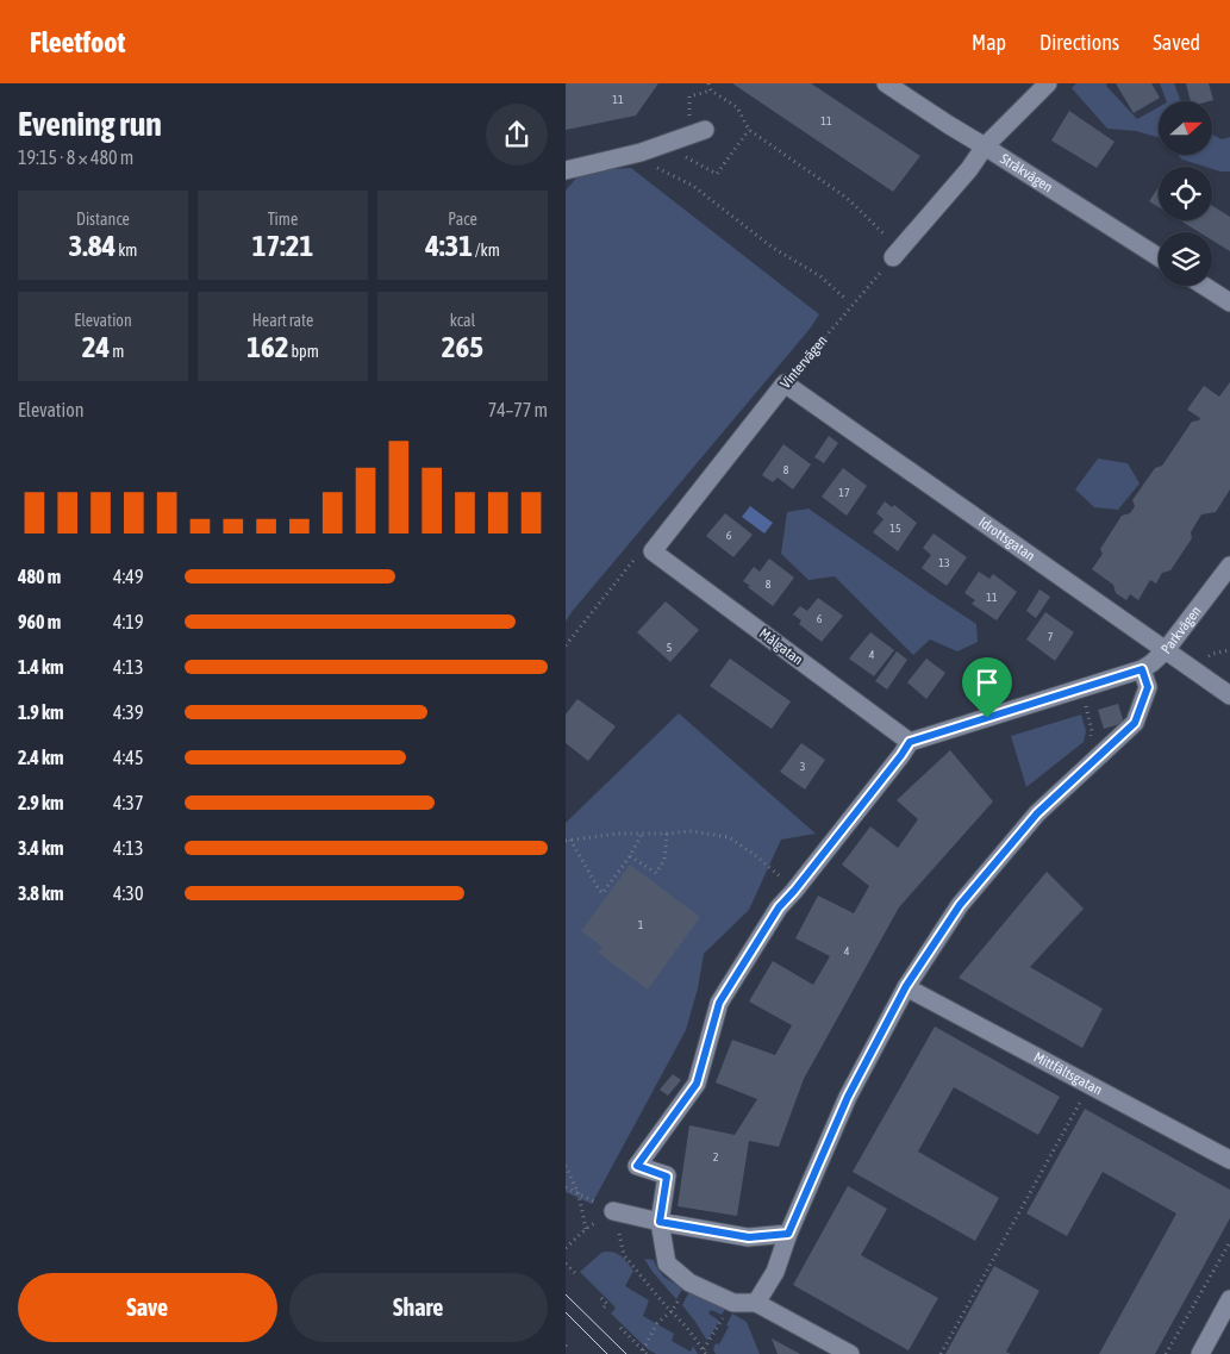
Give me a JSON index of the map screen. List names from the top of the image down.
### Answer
{
  "streets": {
    "street": [
      "Stråkvägen",
      "Vintervägen",
      "Idrottsgatan",
      "Parkvägen",
      "Målgatan",
      "Mittfältsgatan"
    ]
  },
  "crossings": [
    ["Vintervägen", "Idrottsgatan"],
    ["Vintervägen", "Målgatan"],
    ["Idrottsgatan", "Parkvägen"],
    ["Parkvägen", "Målgatan"]
  ],
  "house_numbers": [
    "11",
    "11",
    "8",
    "17",
    "15",
    "6",
    "13",
    "8",
    "11",
    "6",
    "7",
    "5",
    "4",
    "3",
    "1",
    "4",
    "2"
  ],
  "north": "right",
  "page": {
    "header": "Fleetfoot",
    "nav": ["Map", "Directions", "Saved"],
    "heading": ["Evening run", "19:15 · 8 × 480 m"],
    "stats": [
      ["Distance", "3.84 km"],
      ["Time", "17:21"],
      ["Pace", "4:31 /km"],
      ["Elevation", "24 m"],
      ["Heart rate", "162 bpm"],
      ["kcal", "265"]
    ],
    "chart": ["Elevation", "74–77 m"],
    "list": [
      {
        "name": "480 m",
        "note": "4:49"
      },
      {
        "name": "960 m",
        "note": "4:19"
      },
      {
        "name": "1.4 km",
        "note": "4:13"
      },
      {
        "name": "1.9 km",
        "note": "4:39"
      },
      {
        "name": "2.4 km",
        "note": "4:45"
      },
      {
        "name": "2.9 km",
        "note": "4:37"
      },
      {
        "name": "3.4 km",
        "note": "4:13"
      },
      {
        "name": "3.8 km",
        "note": "4:30"
      }
    ],
    "buttons": ["Save", "Share"]
  }
}
